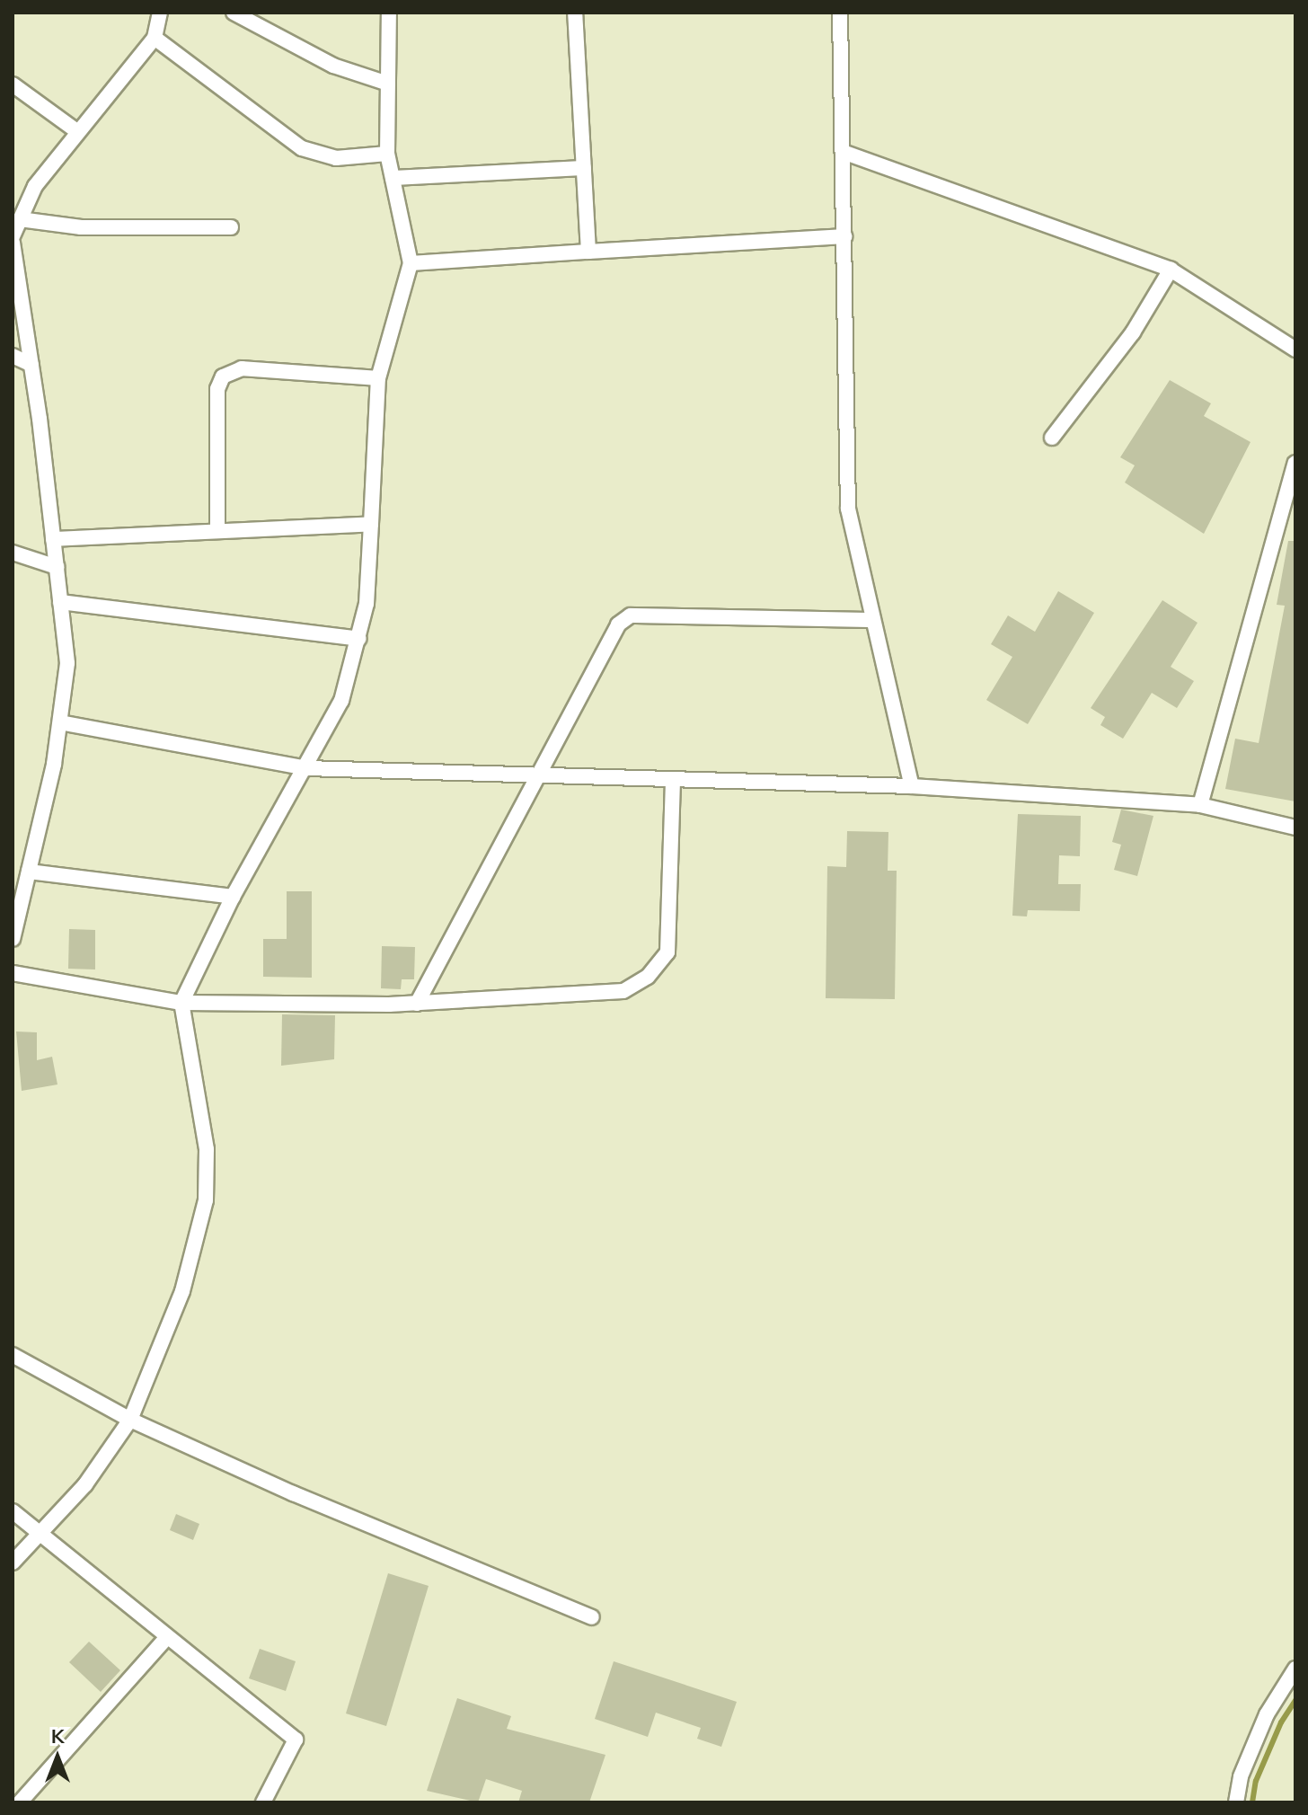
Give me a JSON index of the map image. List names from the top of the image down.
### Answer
{
  "north": "top"
}
